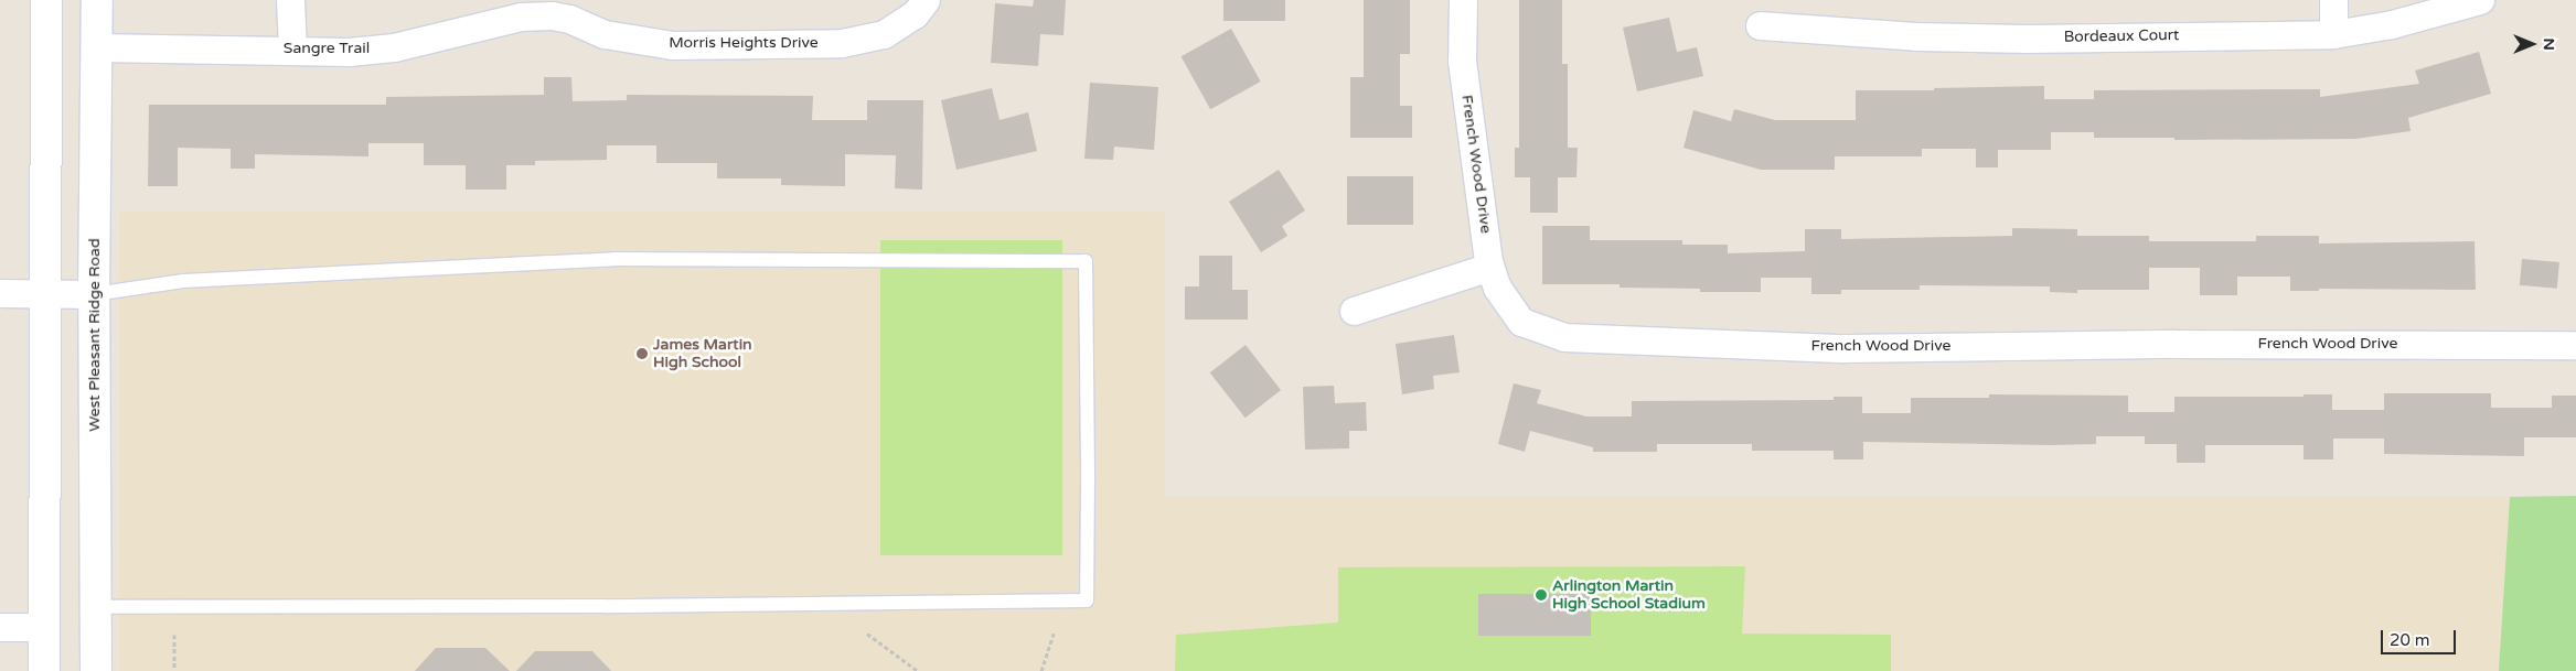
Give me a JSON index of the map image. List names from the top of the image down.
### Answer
{
  "streets": {
    "main road": ["West Pleasant Ridge Road"],
    "street": [
      "Bordeaux Court",
      "Morris Heights Drive",
      "Sangre Trail",
      "French Wood Drive"
    ]
  },
  "crossings": [
    ["Morris Heights Drive", "Sangre Trail"],
    ["Sangre Trail", "West Pleasant Ridge Road"]
  ],
  "places": ["James Martin High School", "Arlington Martin High School Stadium"],
  "scale_bar": "20 m",
  "north": "right"
}
